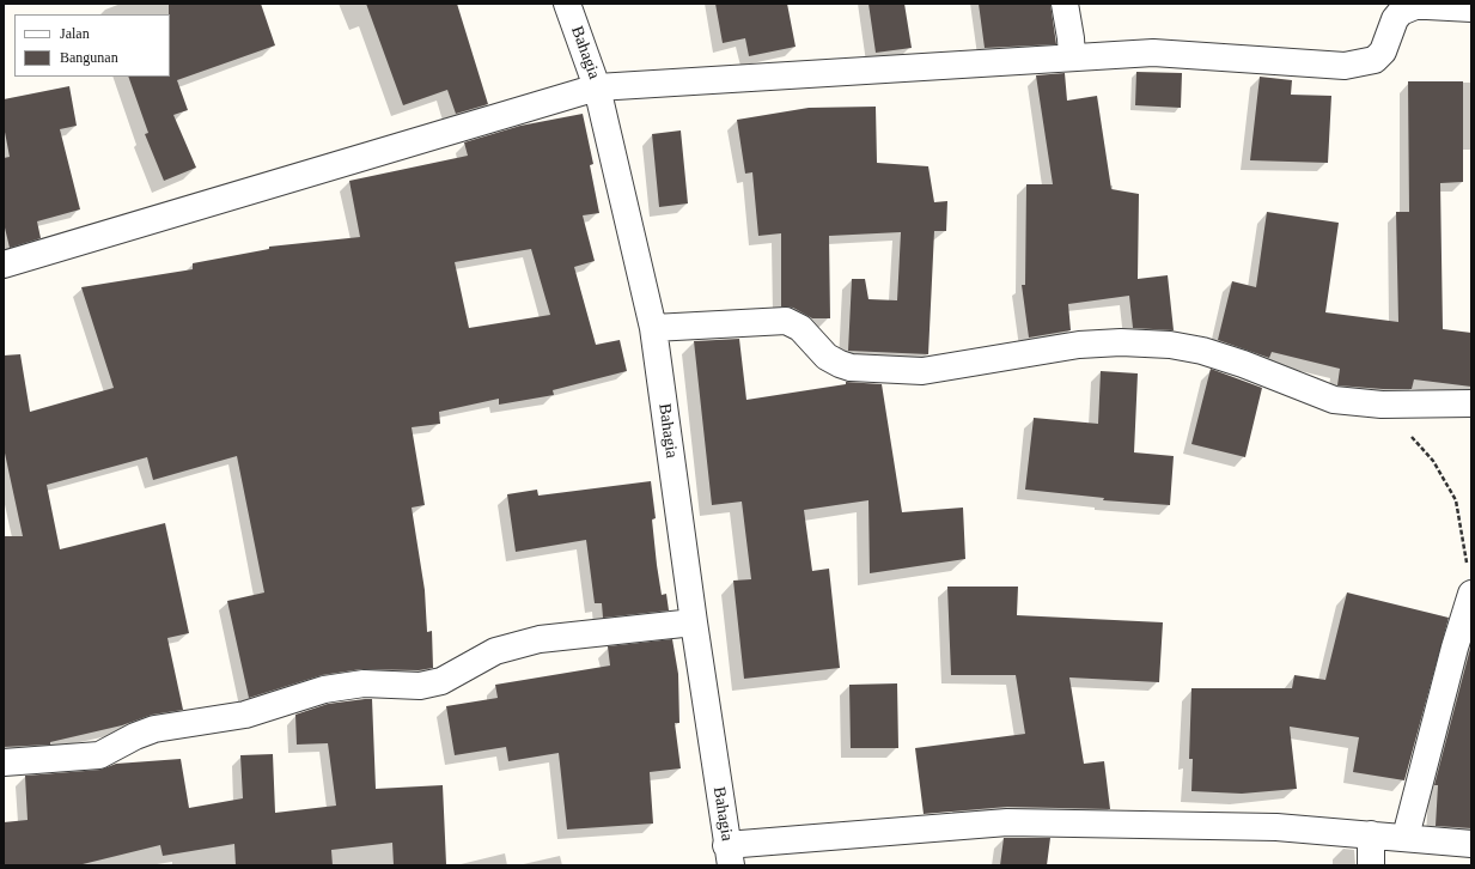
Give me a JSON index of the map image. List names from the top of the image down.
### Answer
{
  "streets": {
    "street": ["Bahagia"]
  },
  "legend": ["Jalan", "Bangunan"]
}
